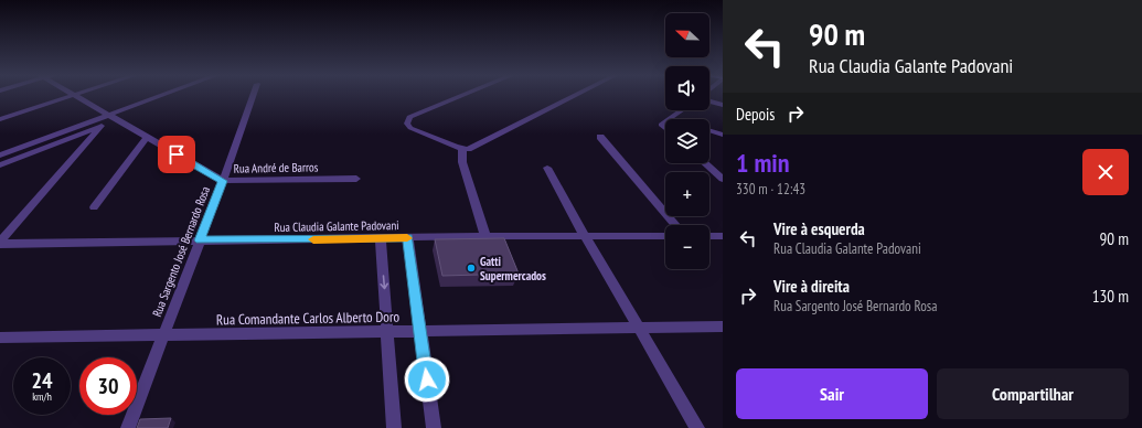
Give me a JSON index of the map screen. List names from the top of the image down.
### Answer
{
  "streets": {
    "street": [
      "Rua André de Barros",
      "Rua Claudia Galante Padovani",
      "Rua Sargento José Bernardo Rosa",
      "Rua Comandante Carlos Alberto Doro"
    ]
  },
  "crossings": [
    ["Rua André de Barros", "Rua Sargento José Bernardo Rosa"],
    ["Rua Claudia Galante Padovani", "Rua Sargento José Bernardo Rosa"],
    ["Rua Sargento José Bernardo Rosa", "Rua Comandante Carlos Alberto Doro"]
  ],
  "places": ["Gatti Supermercados"],
  "north": "left",
  "page": {
    "turn": ["90 m", "Rua Claudia Galante Padovani"],
    "map_buttons": ["+", "−"],
    "then": "Depois",
    "heading": ["1 min", "330 m · 12:43"],
    "list": [
      {
        "name": "Vire à esquerda",
        "note": "Rua Claudia Galante Padovani",
        "value": "90 m"
      },
      {
        "name": "Vire à direita",
        "note": "Rua Sargento José Bernardo Rosa",
        "value": "130 m"
      }
    ],
    "speed": "24 km/h",
    "limit": "30",
    "buttons": ["Sair", "Compartilhar"]
  }
}
